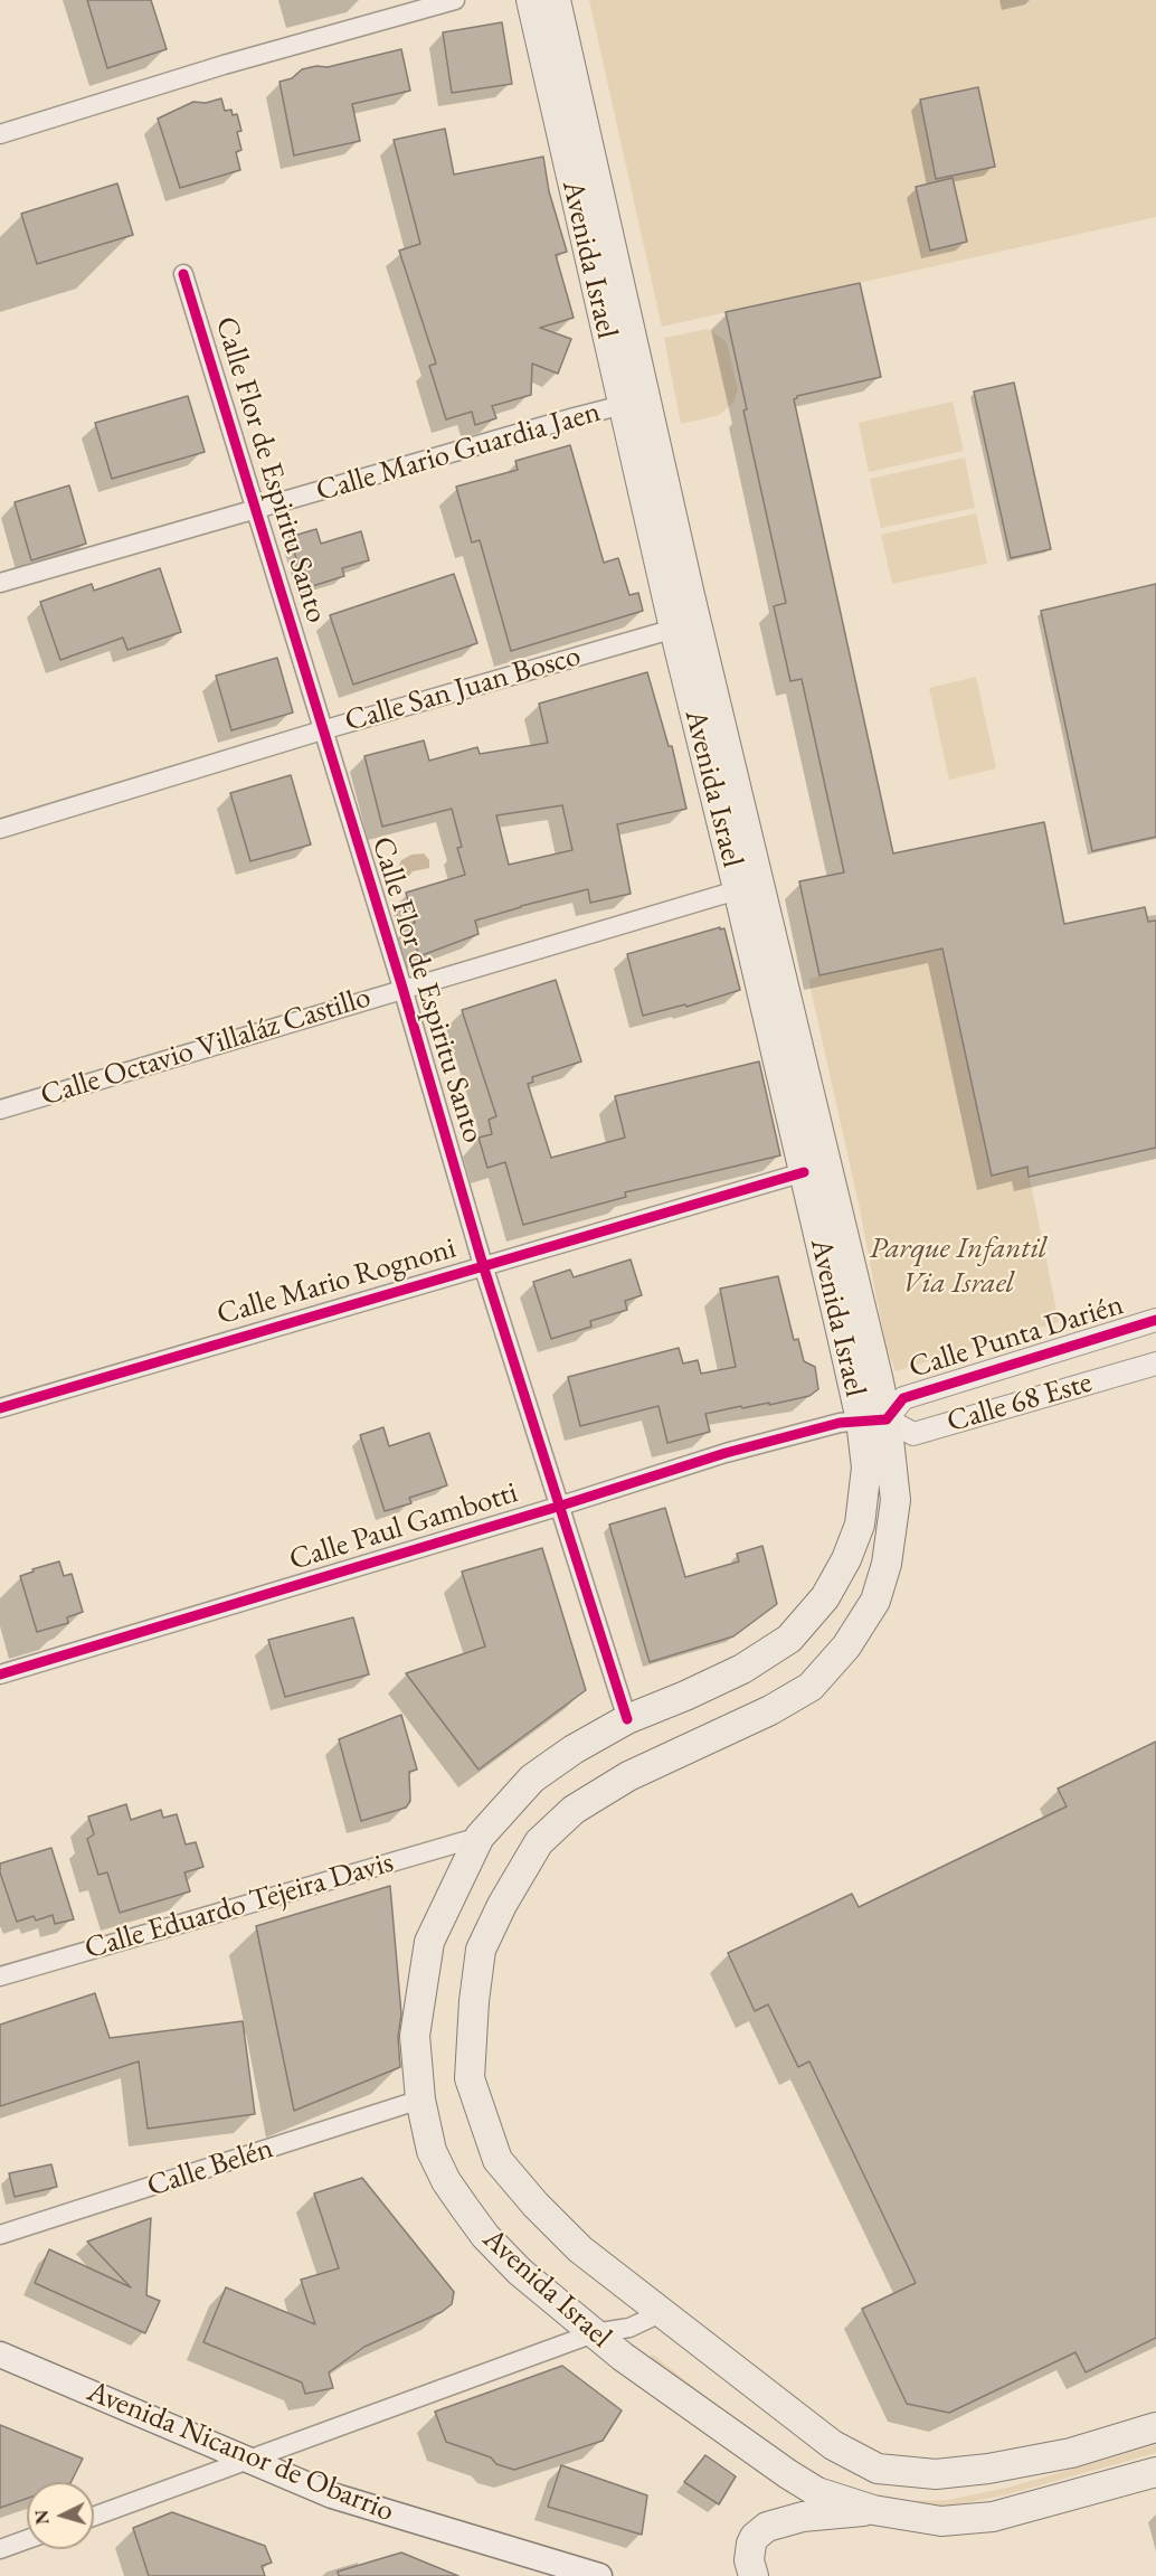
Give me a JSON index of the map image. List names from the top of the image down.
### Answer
{
  "streets": {
    "main road": ["Avenida Israel", "Avenida Nicanor de Obarrio"],
    "street": [
      "Calle Mario Guardia Jaen",
      "Calle Flor de Espiritu Santo",
      "Calle San Juan Bosco",
      "Calle Octavio Villaláz Castillo",
      "Calle Mario Rognoni",
      "Calle Punta Darién",
      "Calle 68 Este",
      "Calle Paul Gambotti",
      "Calle Eduardo Tejeira Davis",
      "Calle Belén"
    ]
  },
  "crossings": [
    ["Avenida Israel", "Calle Mario Guardia Jaen"],
    ["Avenida Israel", "Calle Flor de Espiritu Santo"],
    ["Avenida Israel", "Calle San Juan Bosco"],
    ["Avenida Israel", "Calle Octavio Villaláz Castillo"],
    ["Avenida Israel", "Calle Mario Rognoni"],
    ["Avenida Israel", "Calle Punta Darién"],
    ["Avenida Israel", "Calle 68 Este"],
    ["Avenida Israel", "Calle Paul Gambotti"],
    ["Avenida Israel", "Calle Eduardo Tejeira Davis"],
    ["Avenida Israel", "Calle Belén"],
    ["Calle Mario Guardia Jaen", "Calle Flor de Espiritu Santo"],
    ["Calle Flor de Espiritu Santo", "Calle San Juan Bosco"],
    ["Calle Flor de Espiritu Santo", "Calle Octavio Villaláz Castillo"],
    ["Calle Flor de Espiritu Santo", "Calle Mario Rognoni"],
    ["Calle Flor de Espiritu Santo", "Calle Paul Gambotti"],
    ["Calle Punta Darién", "Calle 68 Este"],
    ["Calle Punta Darién", "Calle Paul Gambotti"],
    ["Calle 68 Este", "Calle Paul Gambotti"]
  ],
  "parks": ["Parque Infantil Via Israel"],
  "north": "left"
}
